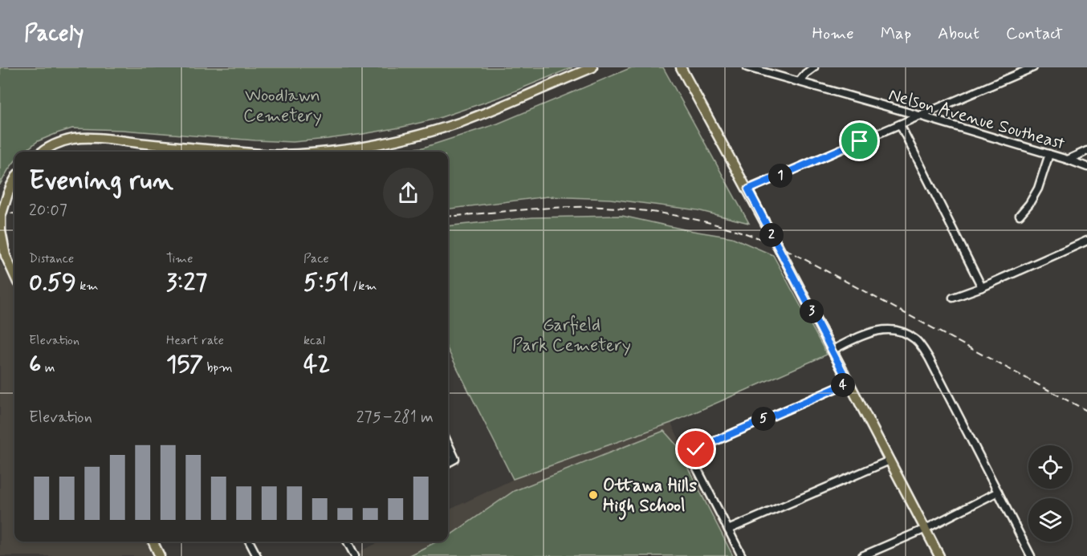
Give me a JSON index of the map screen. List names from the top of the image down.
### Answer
{
  "streets": {
    "street": ["Nelson Avenue Southeast"]
  },
  "parks": ["Woodlawn Cemetery", "Garfield Park Cemetery"],
  "places": ["Ottawa Hills High School"],
  "page": {
    "header": "Pacely",
    "nav": [
      "Home",
      "Map",
      "About",
      "Contact"
    ],
    "heading": ["Evening run", "20:07"],
    "pins": [
      "1",
      "2",
      "3",
      "4",
      "5"
    ],
    "stats": [
      ["Distance", "0.59 km"],
      ["Time", "3:27"],
      ["Pace", "5:51 /km"],
      ["Elevation", "6 m"],
      ["Heart rate", "157 bpm"],
      ["kcal", "42"]
    ],
    "chart": ["Elevation", "275–281 m"]
  }
}
